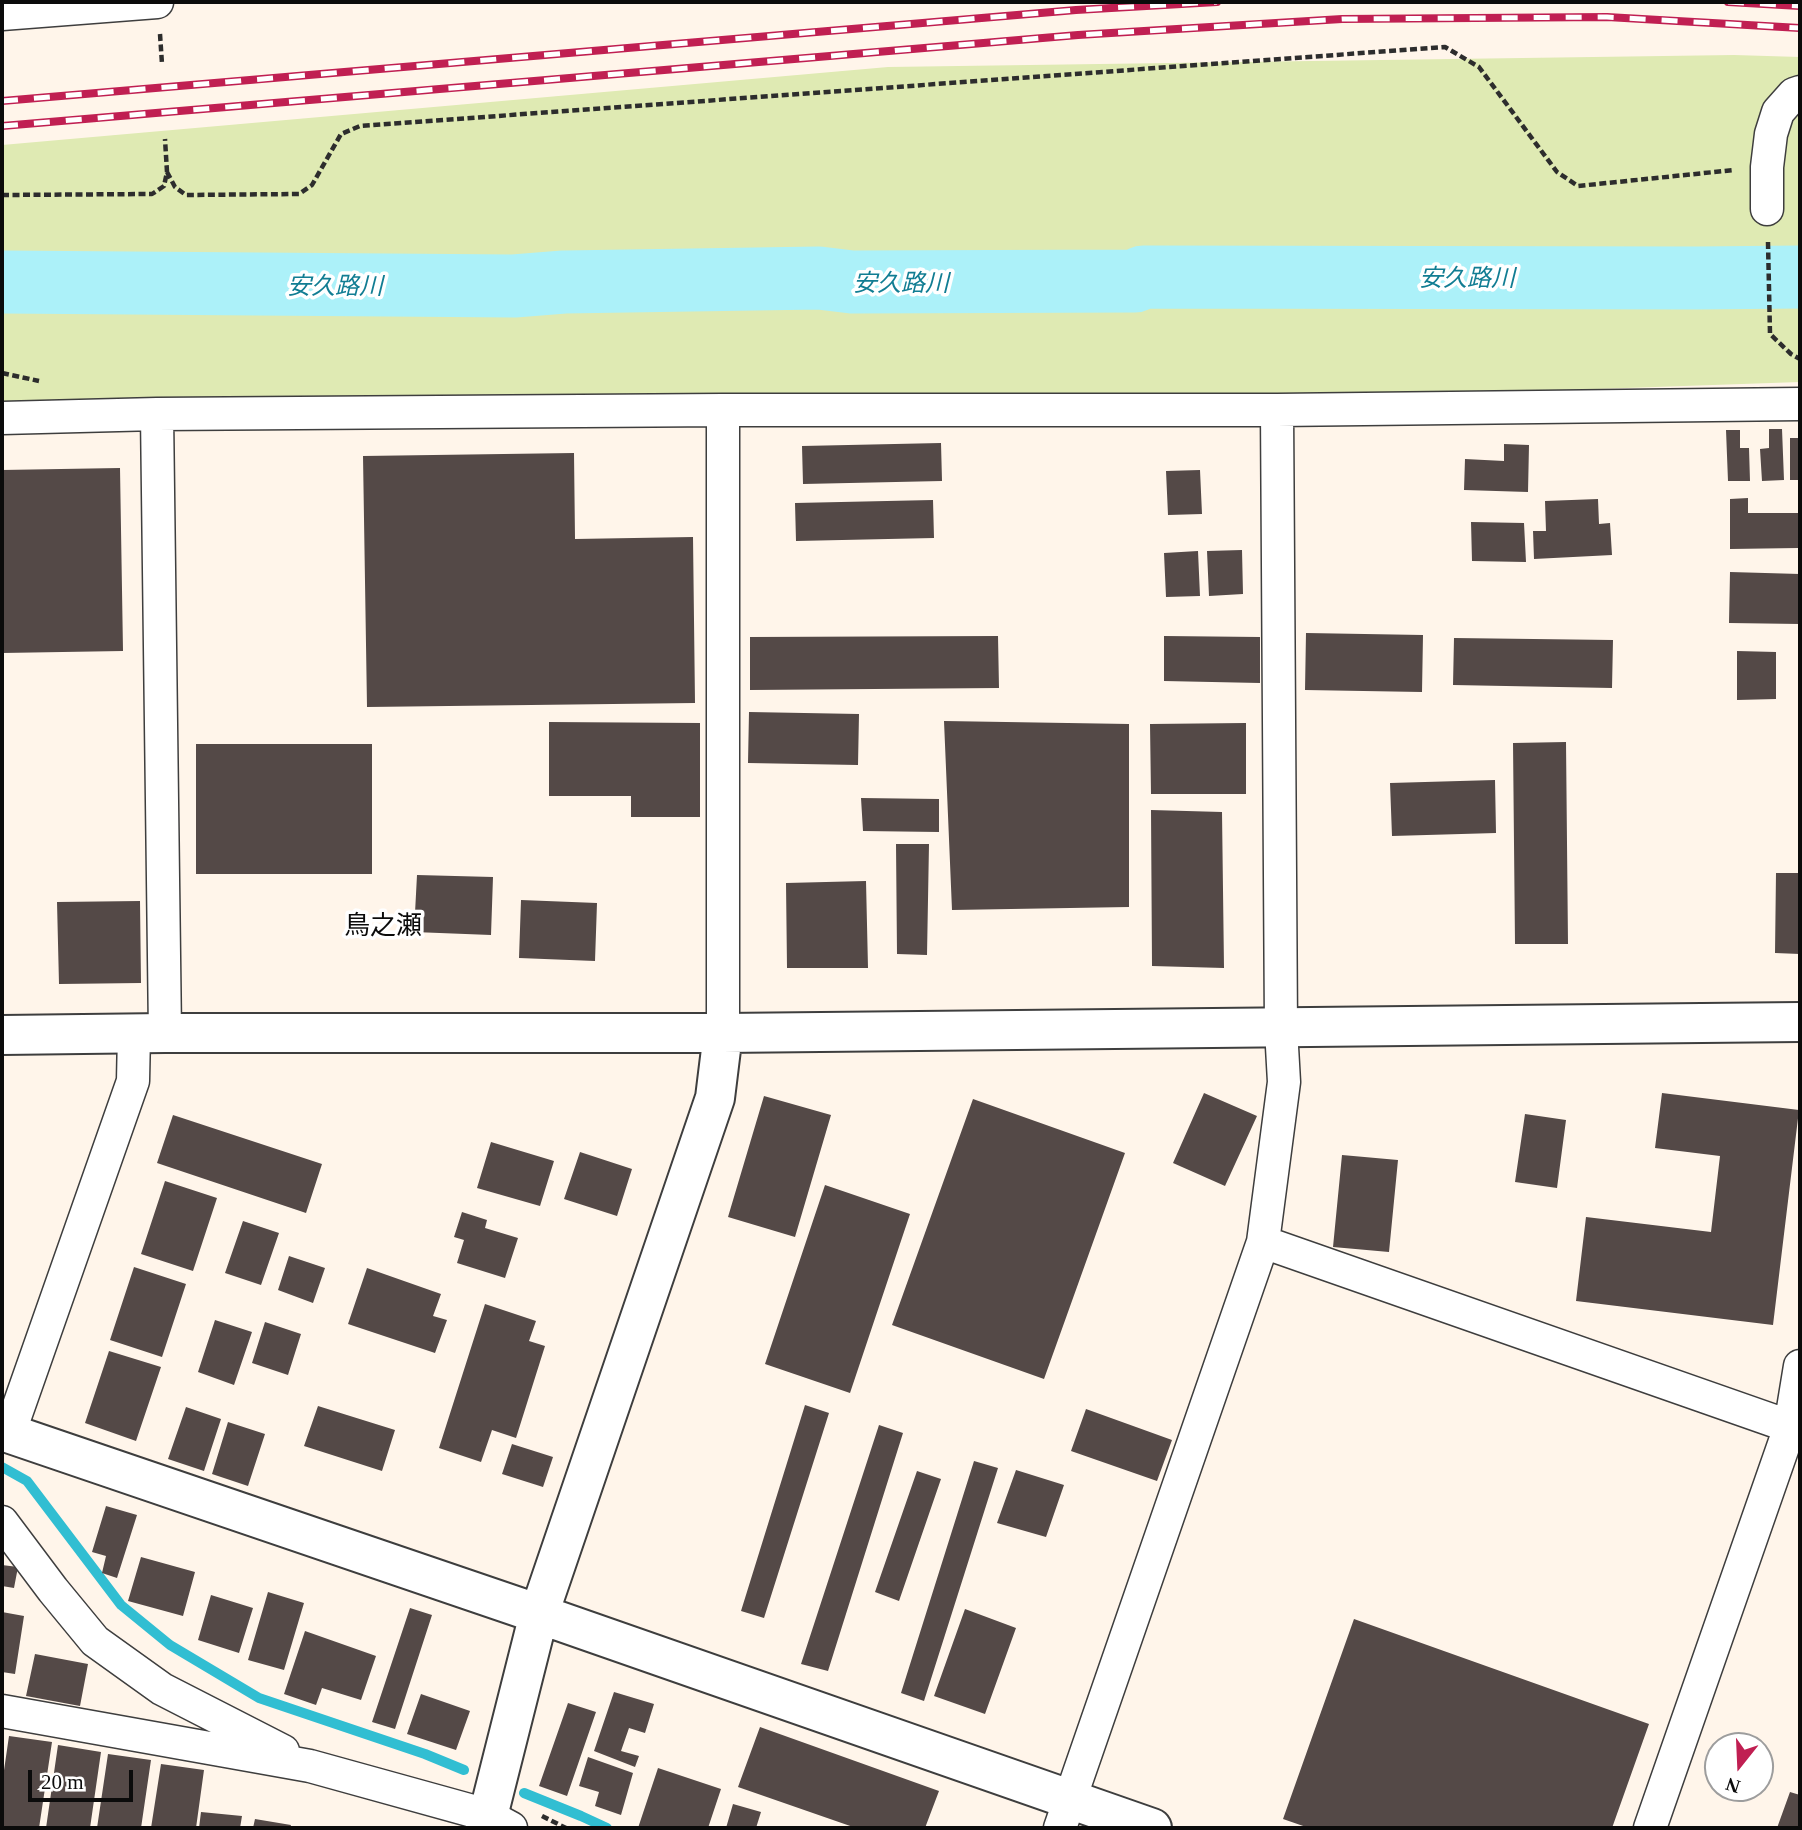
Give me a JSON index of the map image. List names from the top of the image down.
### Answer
{
  "districts": ["鳥之瀬"],
  "water": ["安久路川"],
  "scale_bar": "20 m",
  "north": "bottom"
}
